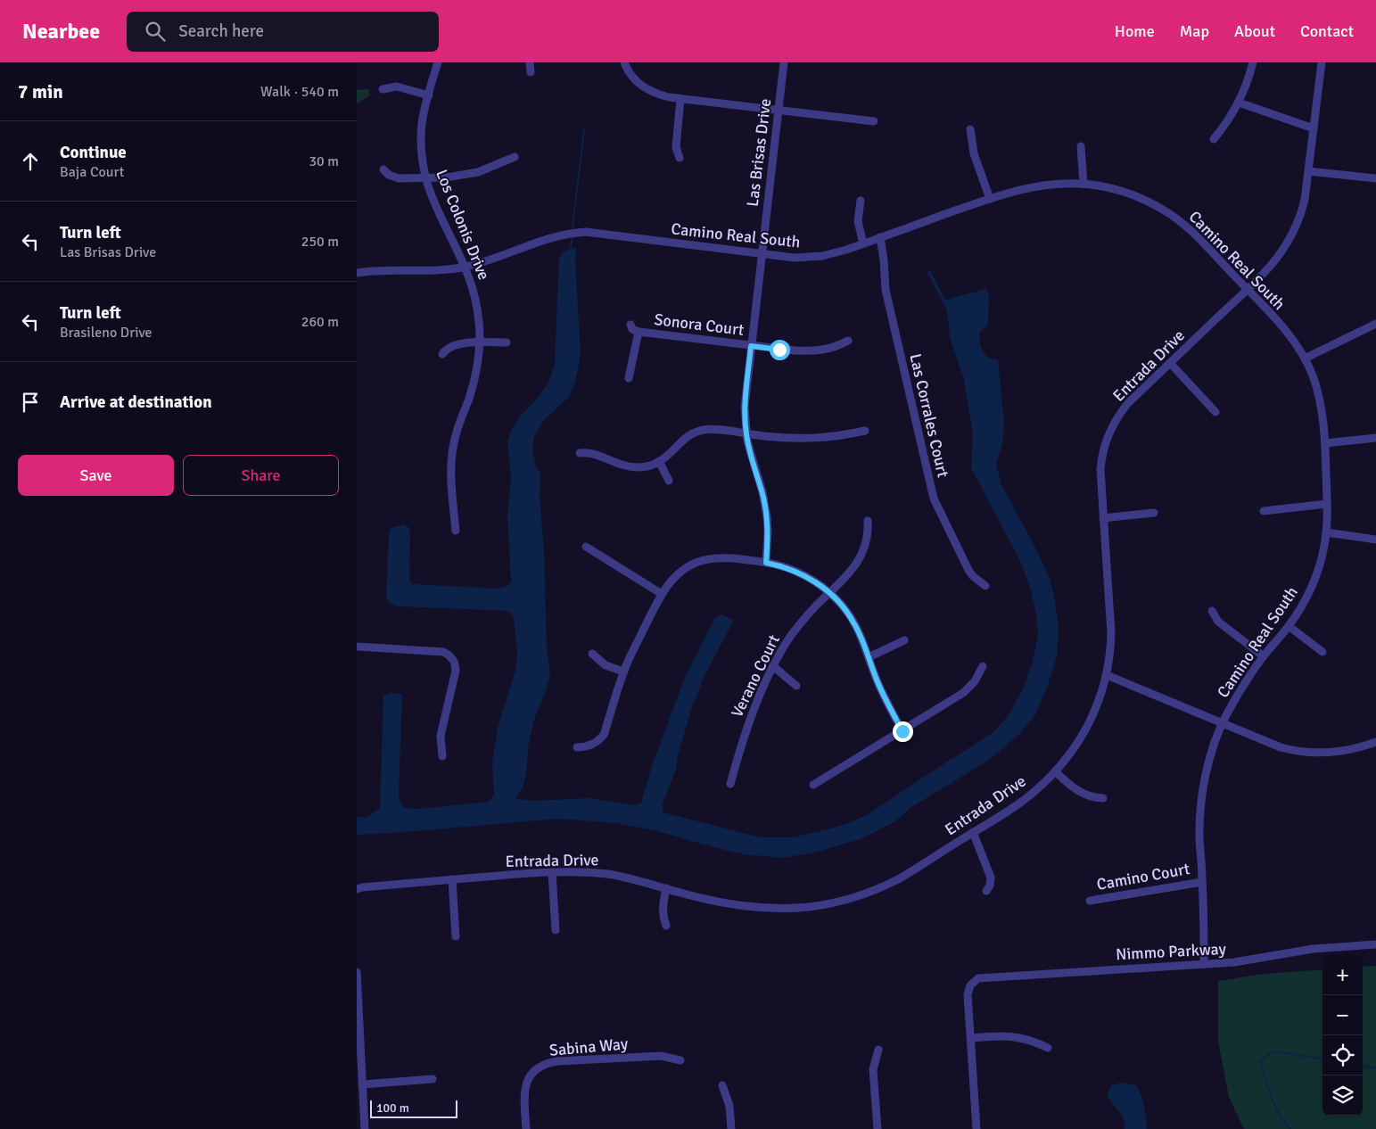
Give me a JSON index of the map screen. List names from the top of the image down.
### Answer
{
  "streets": {
    "street": [
      "Las Brisas Drive",
      "Los Colonis Drive",
      "Camino Real South",
      "Sonora Court",
      "Entrada Drive",
      "Las Corrales Court",
      "Verano Court",
      "Camino Court",
      "Nimmo Parkway",
      "Sabina Way"
    ]
  },
  "crossings": [
    ["Las Brisas Drive", "Camino Real South"],
    ["Las Brisas Drive", "Sonora Court"],
    ["Los Colonis Drive", "Camino Real South"],
    ["Camino Real South", "Entrada Drive"],
    ["Camino Real South", "Las Corrales Court"],
    ["Camino Real South", "Camino Court"],
    ["Camino Real South", "Nimmo Parkway"]
  ],
  "scale_bar": "100 m",
  "page": {
    "header": "Nearbee",
    "search": "Search here",
    "nav": [
      "Home",
      "Map",
      "About",
      "Contact"
    ],
    "heading": ["7 min", "Walk · 540 m"],
    "list": [
      ["Continue", "Baja Court", "30 m"],
      ["Turn left", "Las Brisas Drive", "250 m"],
      ["Turn left", "Brasileno Drive", "260 m"],
      "Arrive at destination"
    ],
    "buttons": ["Save", "Share"],
    "map_buttons": ["+", "−"],
    "scale": "100 m"
  }
}
